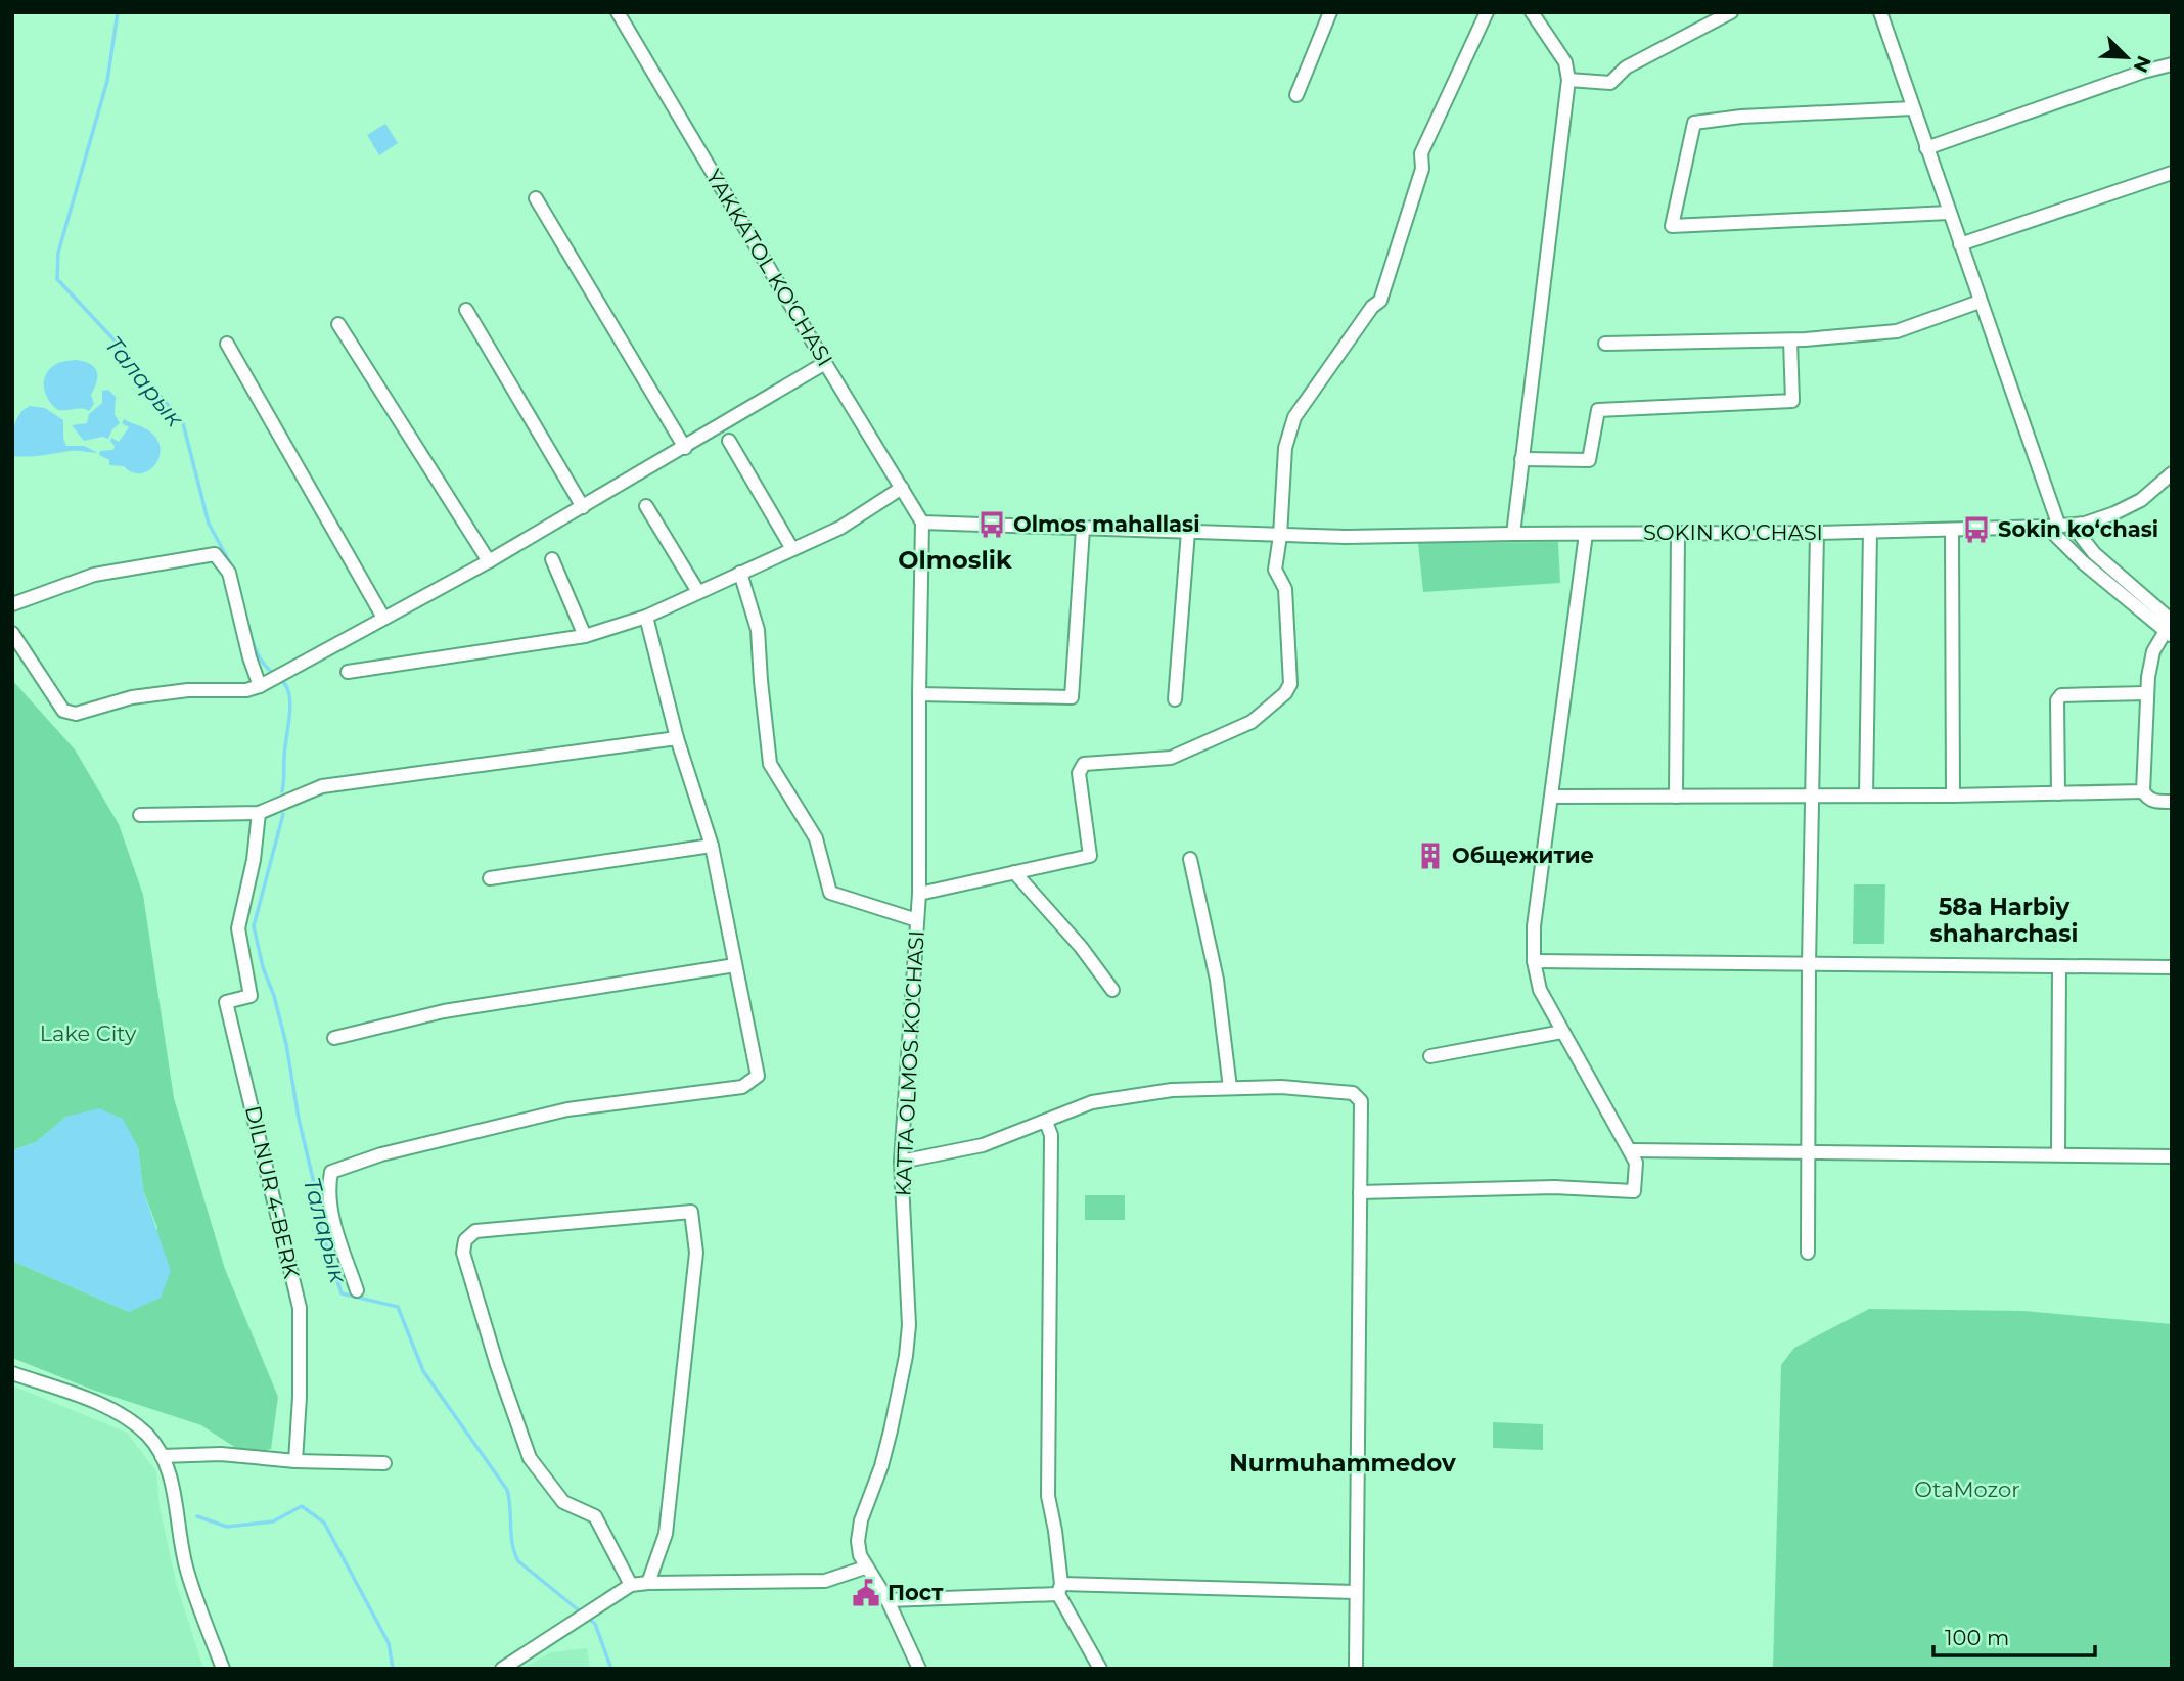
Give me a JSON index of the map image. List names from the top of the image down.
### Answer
{
  "streets": {
    "street": [
      "YAKKATOL KO'CHASI",
      "SOKIN KO'CHASI",
      "KATTA OLMOS KO'CHASI",
      "DILNUR 4-BERK"
    ]
  },
  "crossings": [
    ["YAKKATOL KO'CHASI", "SOKIN KO'CHASI"],
    ["YAKKATOL KO'CHASI", "KATTA OLMOS KO'CHASI"],
    ["SOKIN KO'CHASI", "KATTA OLMOS KO'CHASI"]
  ],
  "districts": ["Olmoslik", "58a Harbiy shaharchasi", "Nurmuhammedov"],
  "water": ["Таларык"],
  "parks": ["Lake City", "OtaMozor"],
  "places": {
    "bus stop": ["Olmos mahallasi", "Sokin koʻchasi"],
    "building": ["Общежитие"],
    "public building": ["Пост"]
  },
  "scale_bar": "100 m",
  "north": "bottom right"
}
